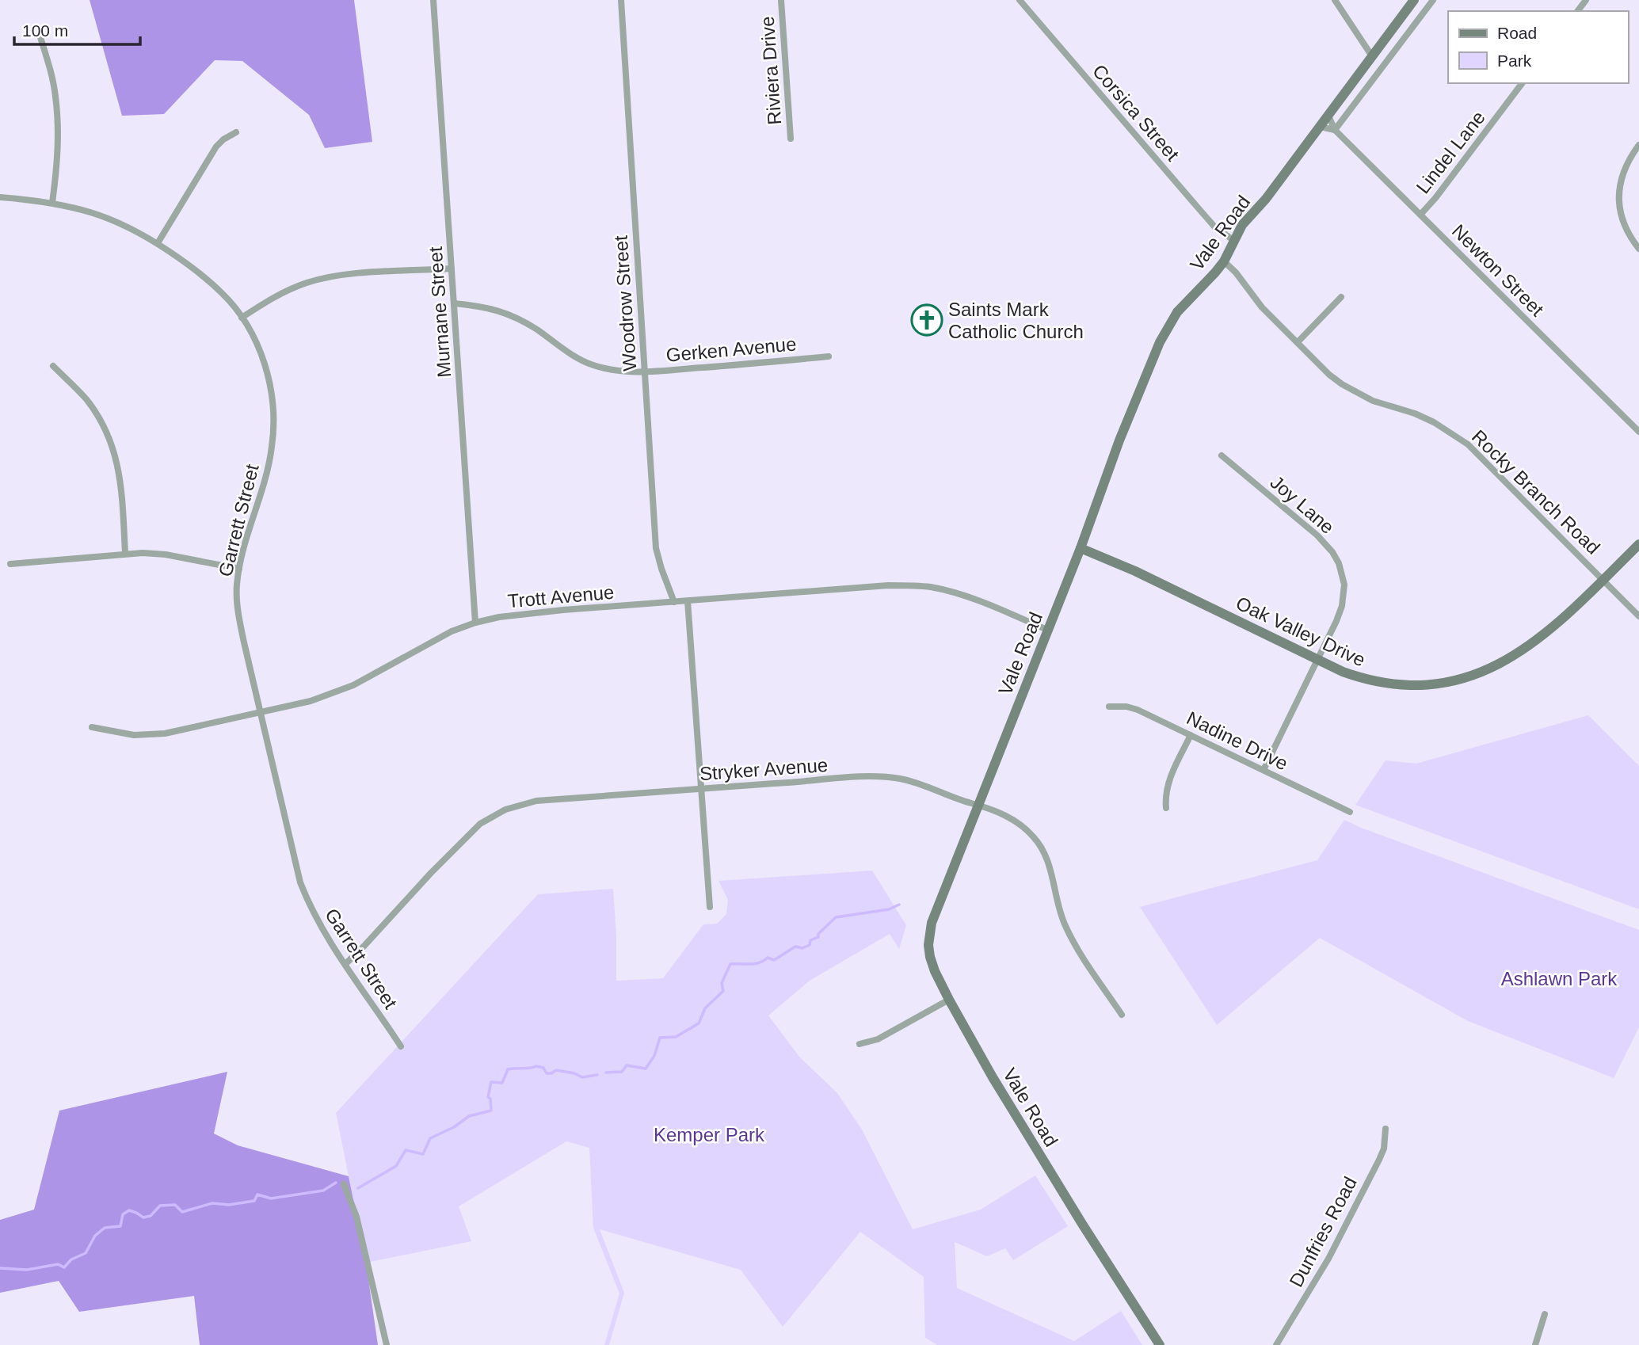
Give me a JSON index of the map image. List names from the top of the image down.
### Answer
{
  "streets": {
    "main road": ["Vale Road", "Oak Valley Drive"],
    "street": [
      "Riviera Drive",
      "Corsica Street",
      "Lindel Lane",
      "Newton Street",
      "Woodrow Street",
      "Murnane Street",
      "Gerken Avenue",
      "Rocky Branch Road",
      "Joy Lane",
      "Garrett Street",
      "Trott Avenue",
      "Nadine Drive",
      "Stryker Avenue",
      "Dunfries Road"
    ]
  },
  "crossings": [
    ["Corsica Street", "Vale Road"],
    ["Lindel Lane", "Newton Street"],
    ["Vale Road", "Newton Street"],
    ["Vale Road", "Rocky Branch Road"],
    ["Vale Road", "Trott Avenue"],
    ["Vale Road", "Oak Valley Drive"],
    ["Vale Road", "Stryker Avenue"],
    ["Woodrow Street", "Gerken Avenue"],
    ["Woodrow Street", "Trott Avenue"],
    ["Murnane Street", "Gerken Avenue"],
    ["Murnane Street", "Trott Avenue"],
    ["Rocky Branch Road", "Oak Valley Drive"],
    ["Joy Lane", "Oak Valley Drive"],
    ["Joy Lane", "Nadine Drive"],
    ["Garrett Street", "Trott Avenue"],
    ["Garrett Street", "Stryker Avenue"]
  ],
  "parks": ["Ashlawn Park", "Kemper Park"],
  "places": {
    "church": ["Saints Mark Catholic Church"]
  },
  "legend": ["Road", "Park"],
  "scale_bar": "100 m"
}
